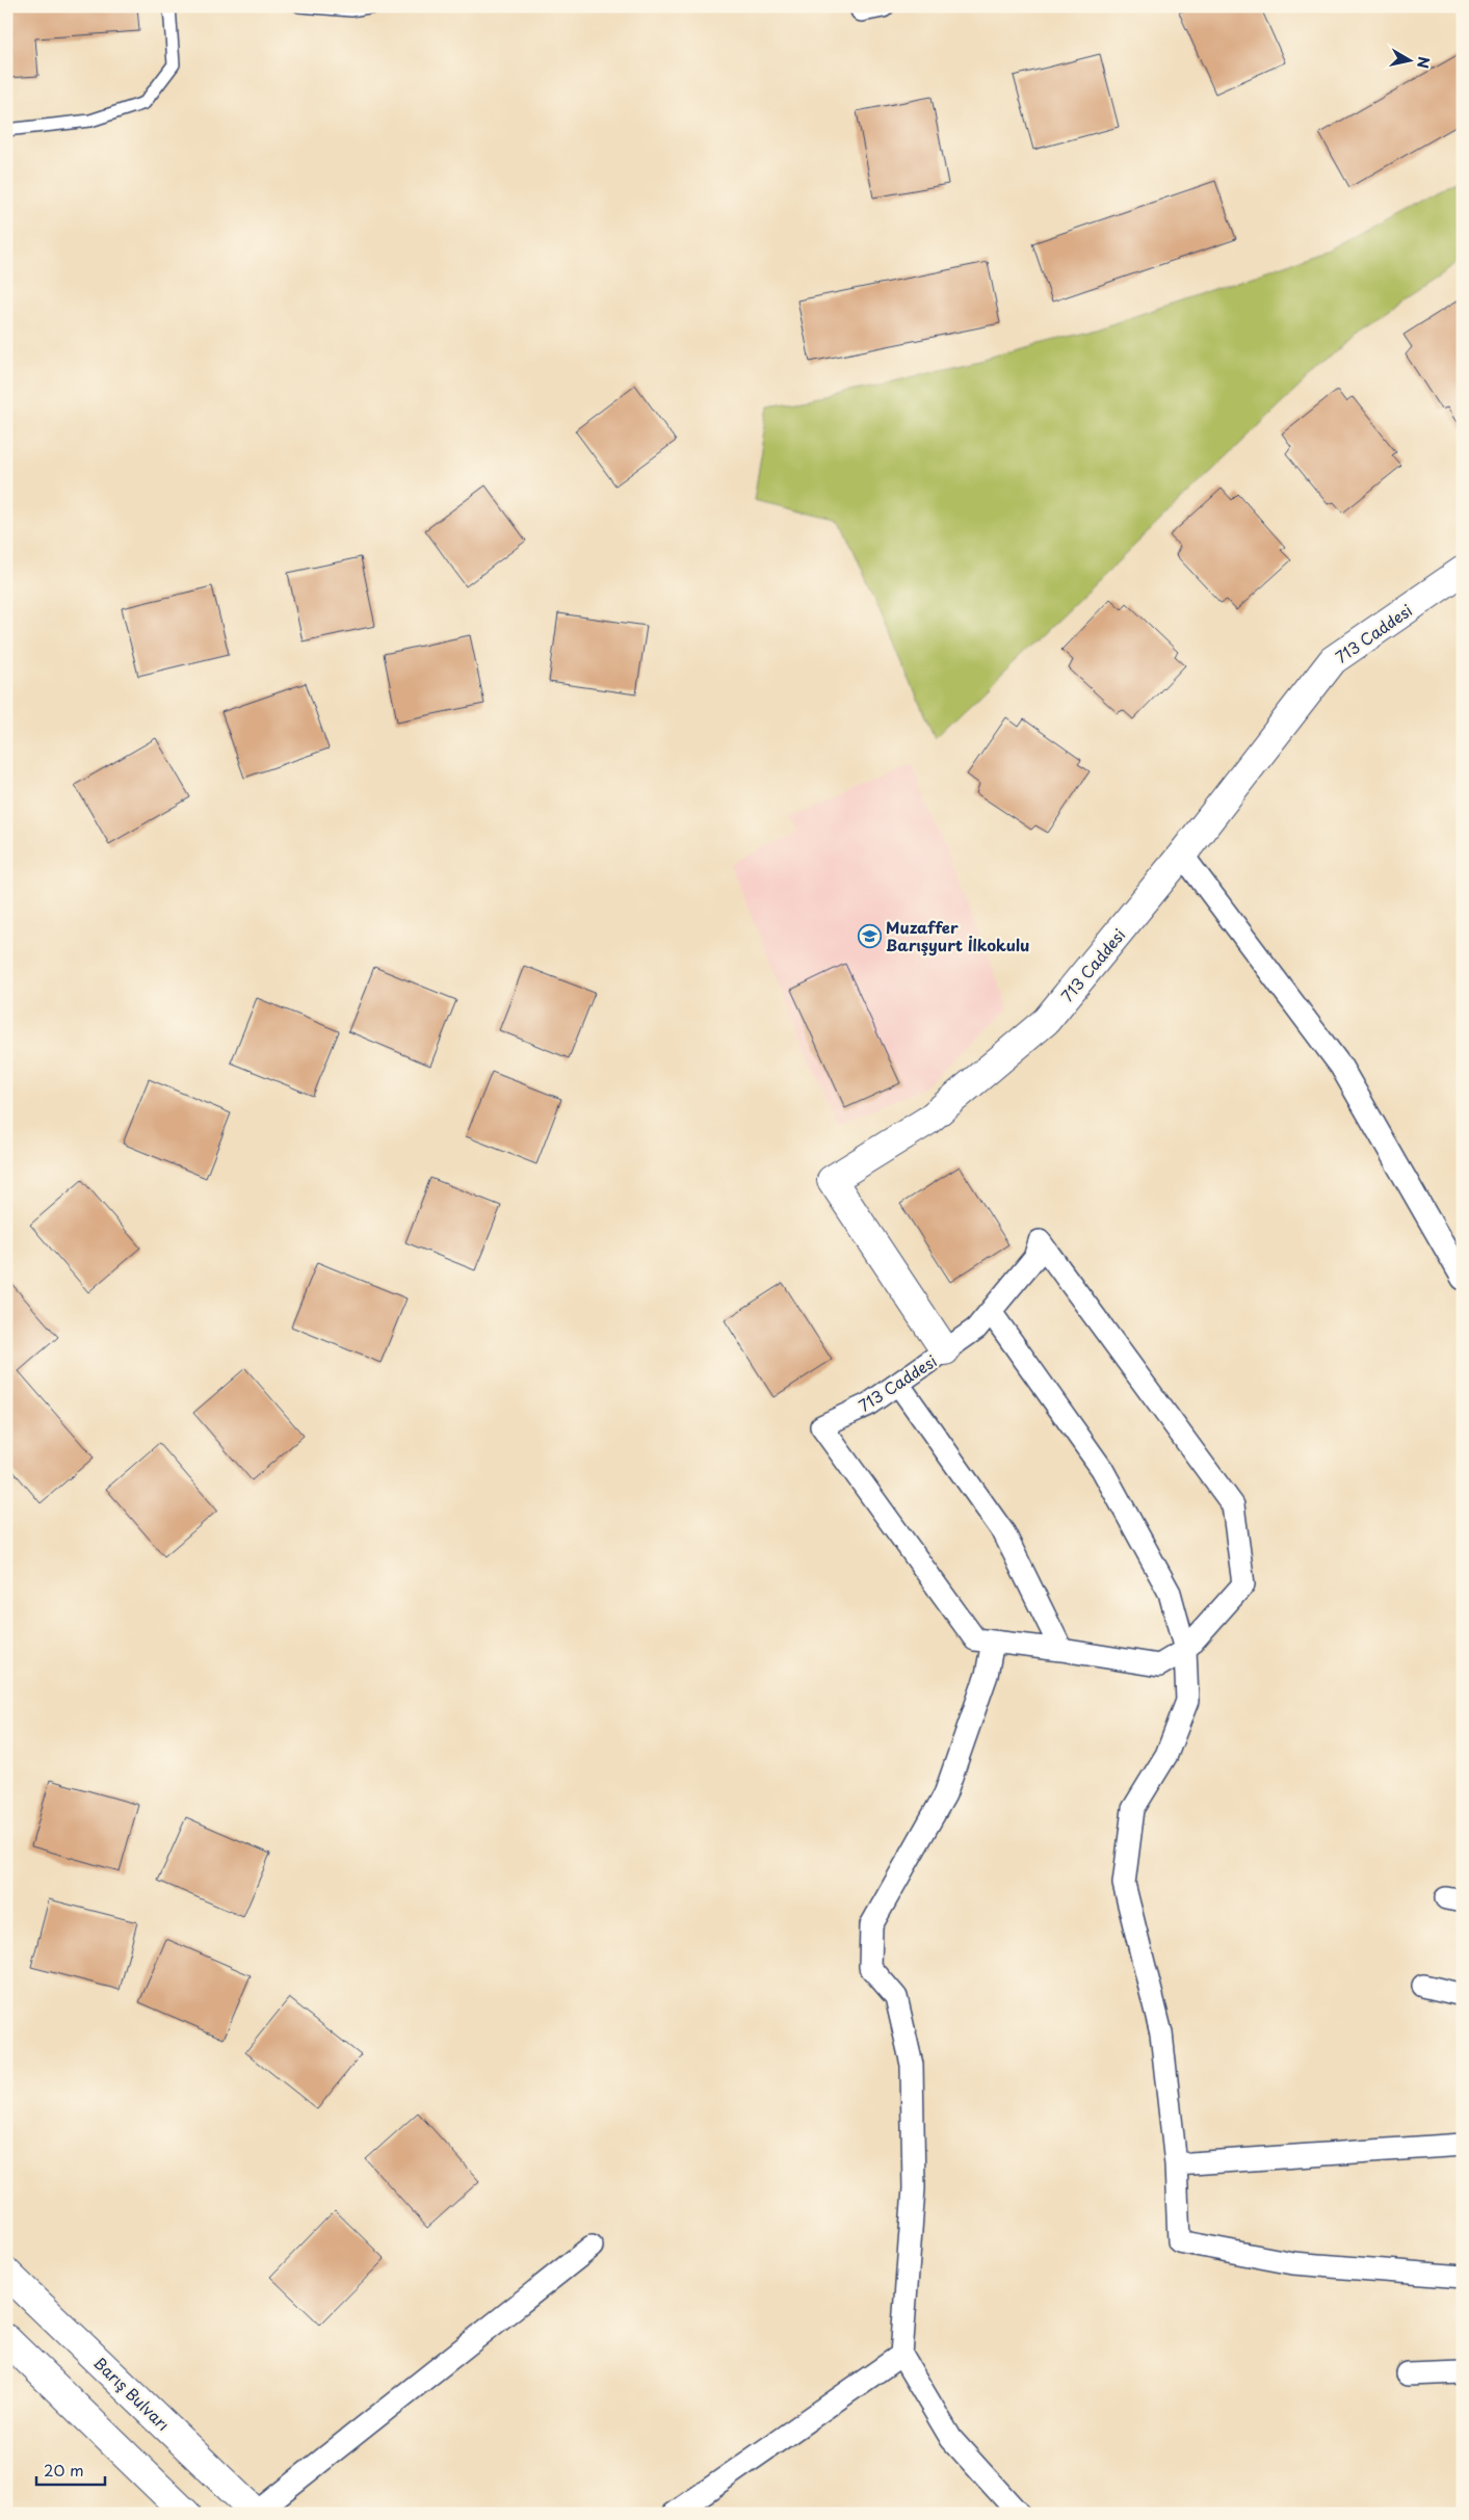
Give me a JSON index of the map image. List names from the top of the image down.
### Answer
{
  "streets": {
    "street": ["713 Caddesi", "Barış Bulvarı"]
  },
  "places": {
    "school or university": ["Muzaffer Barışyurt İlkokulu"]
  },
  "scale_bar": "20 m",
  "north": "right"
}
